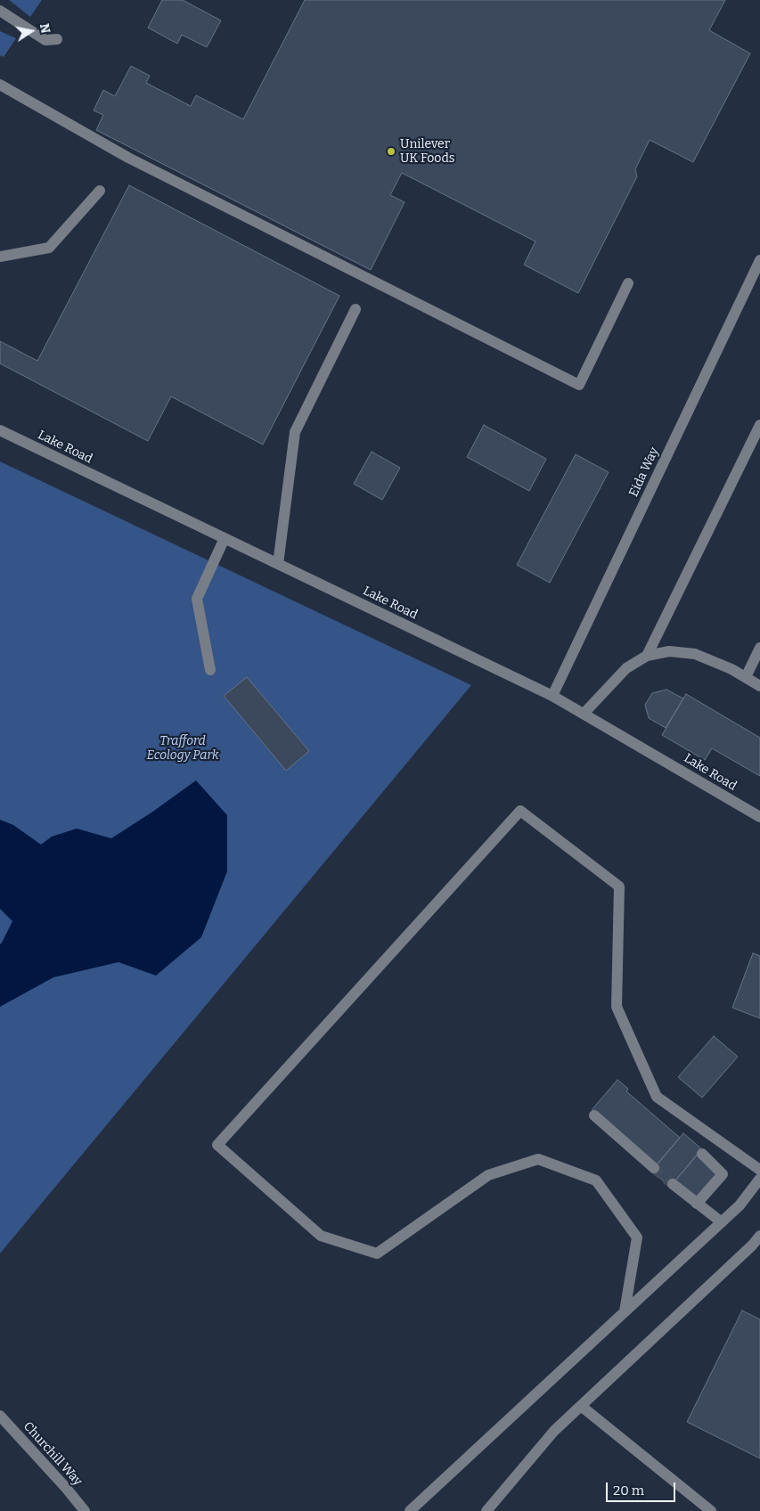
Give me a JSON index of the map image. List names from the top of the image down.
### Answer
{
  "streets": {
    "street": ["Lake Road", "Eida Way", "Churchill Way"]
  },
  "crossings": [
    ["Lake Road", "Eida Way"]
  ],
  "parks": ["Trafford Ecology Park"],
  "places": ["Unilever UK Foods"],
  "scale_bar": "20 m",
  "north": "right"
}
